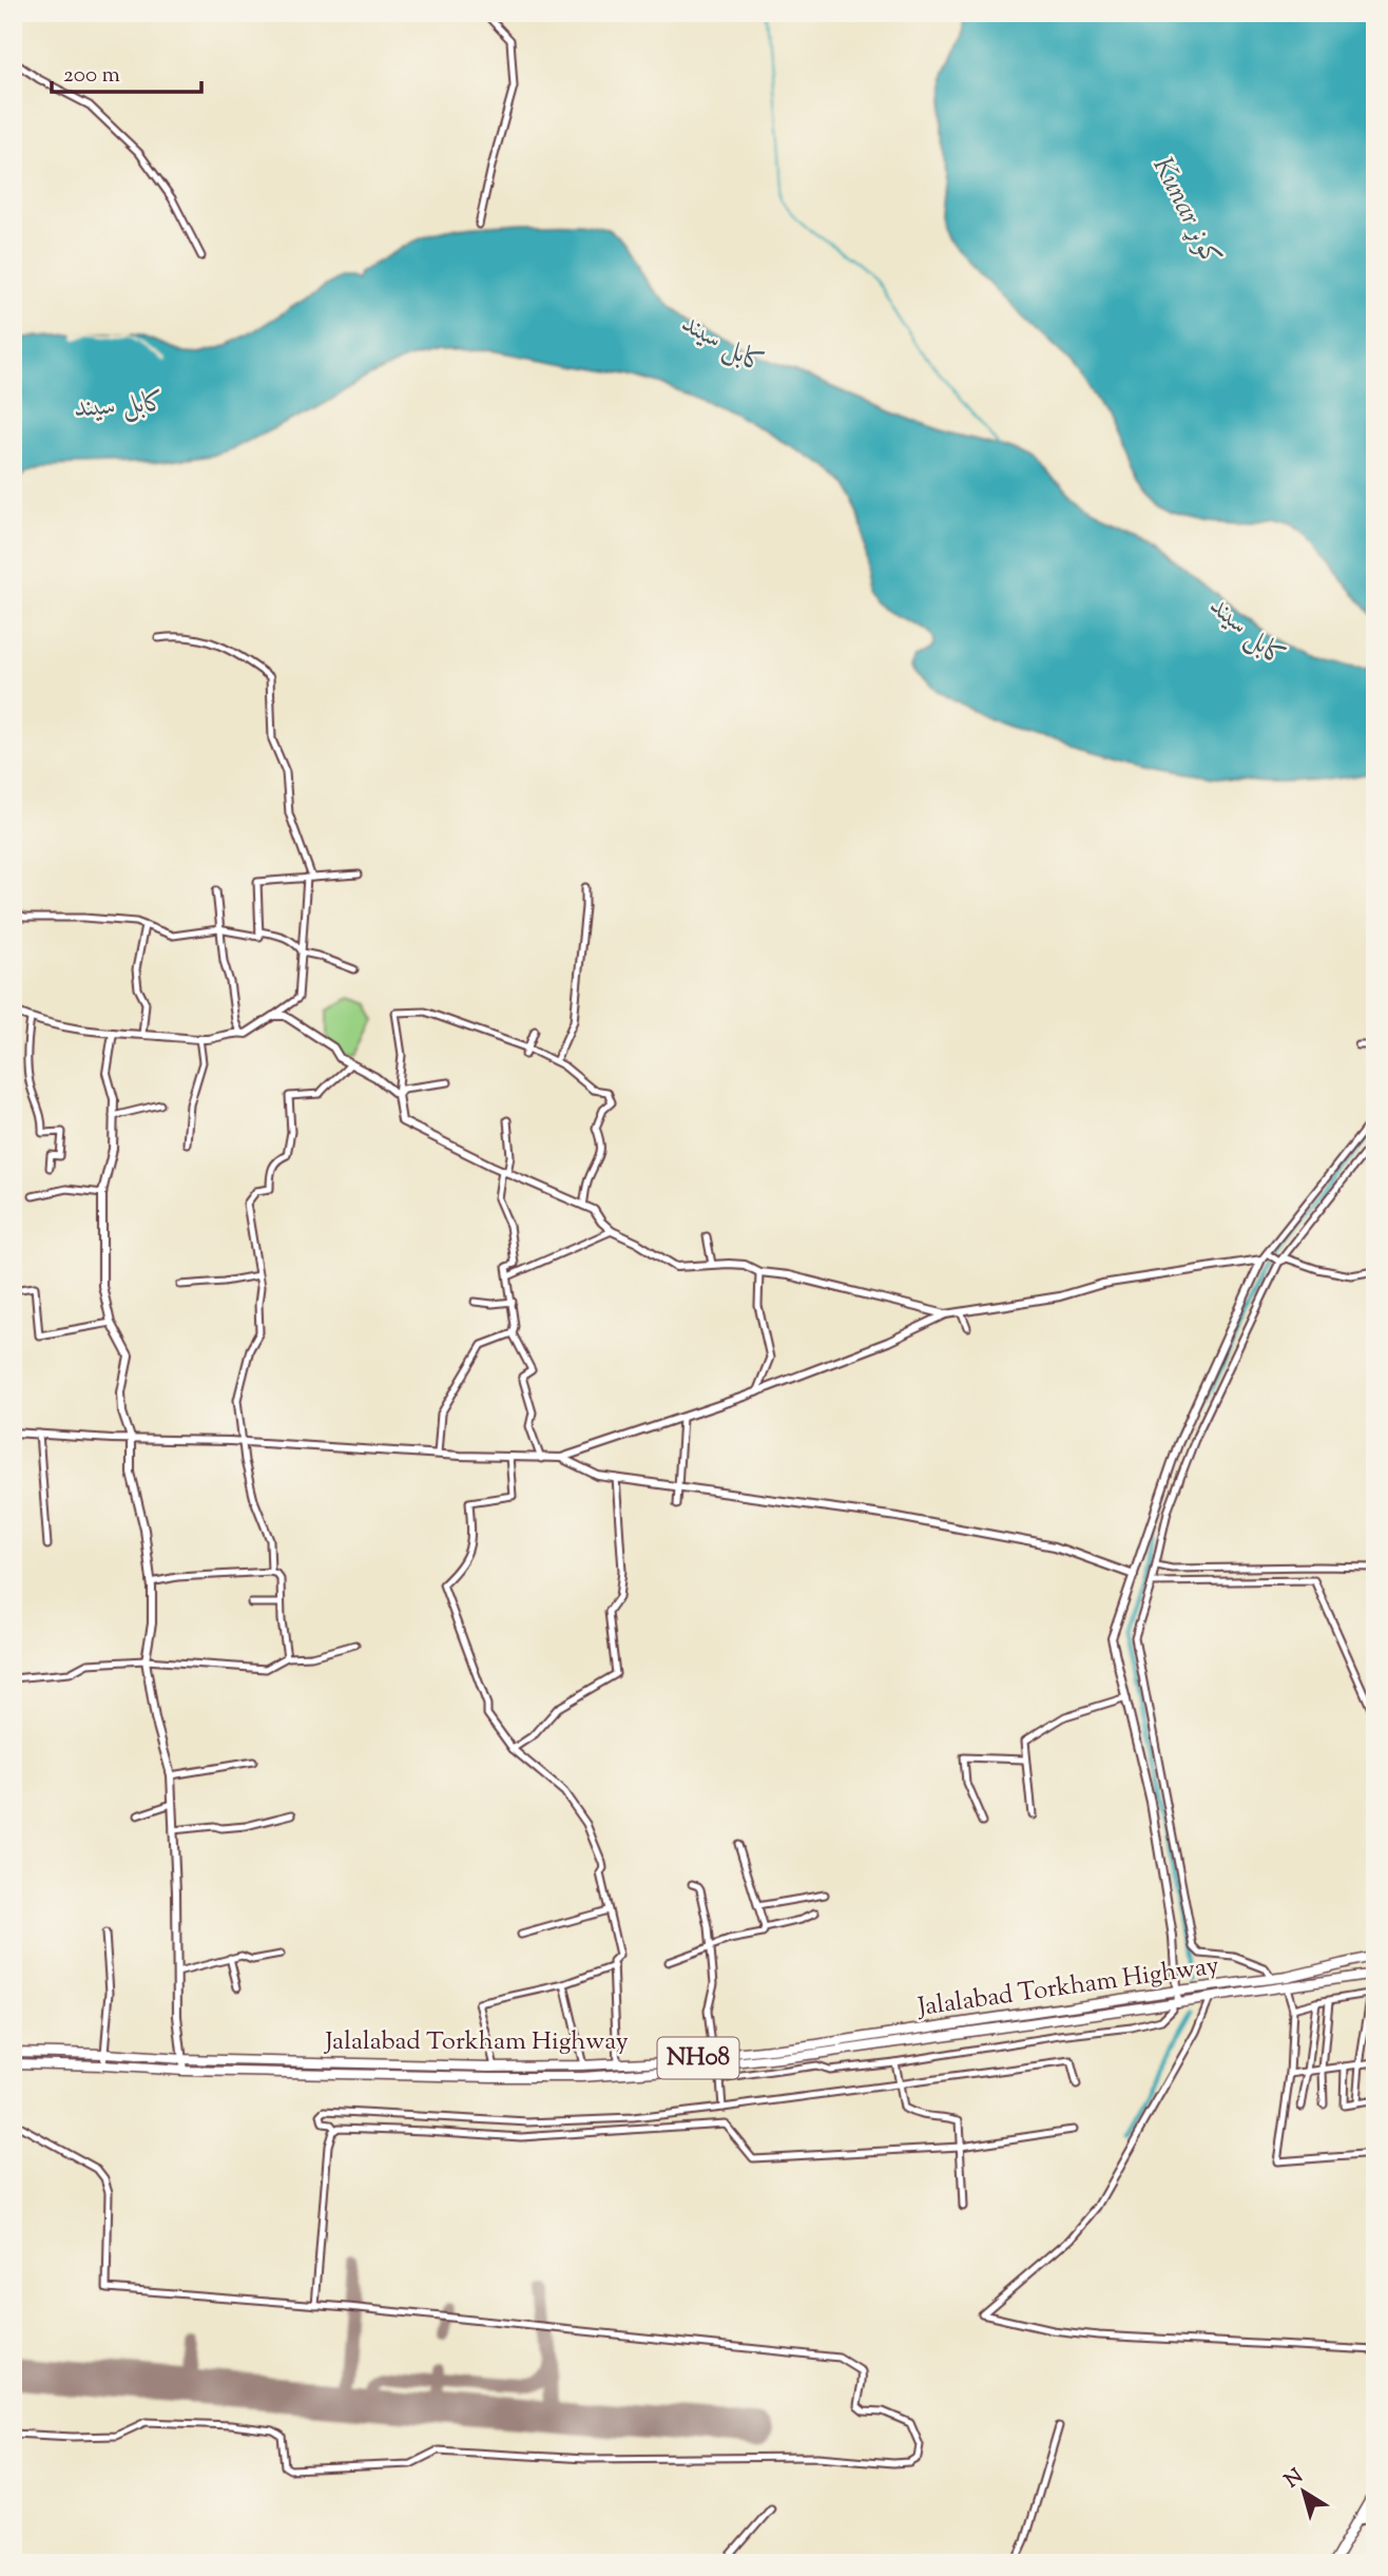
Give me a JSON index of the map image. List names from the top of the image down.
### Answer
{
  "streets": {
    "highway": ["Jalalabad Torkham Highway", "NH08"]
  },
  "water": ["Kunar کونړ", "کابل سيند"],
  "scale_bar": "200 m",
  "north": "top left"
}
